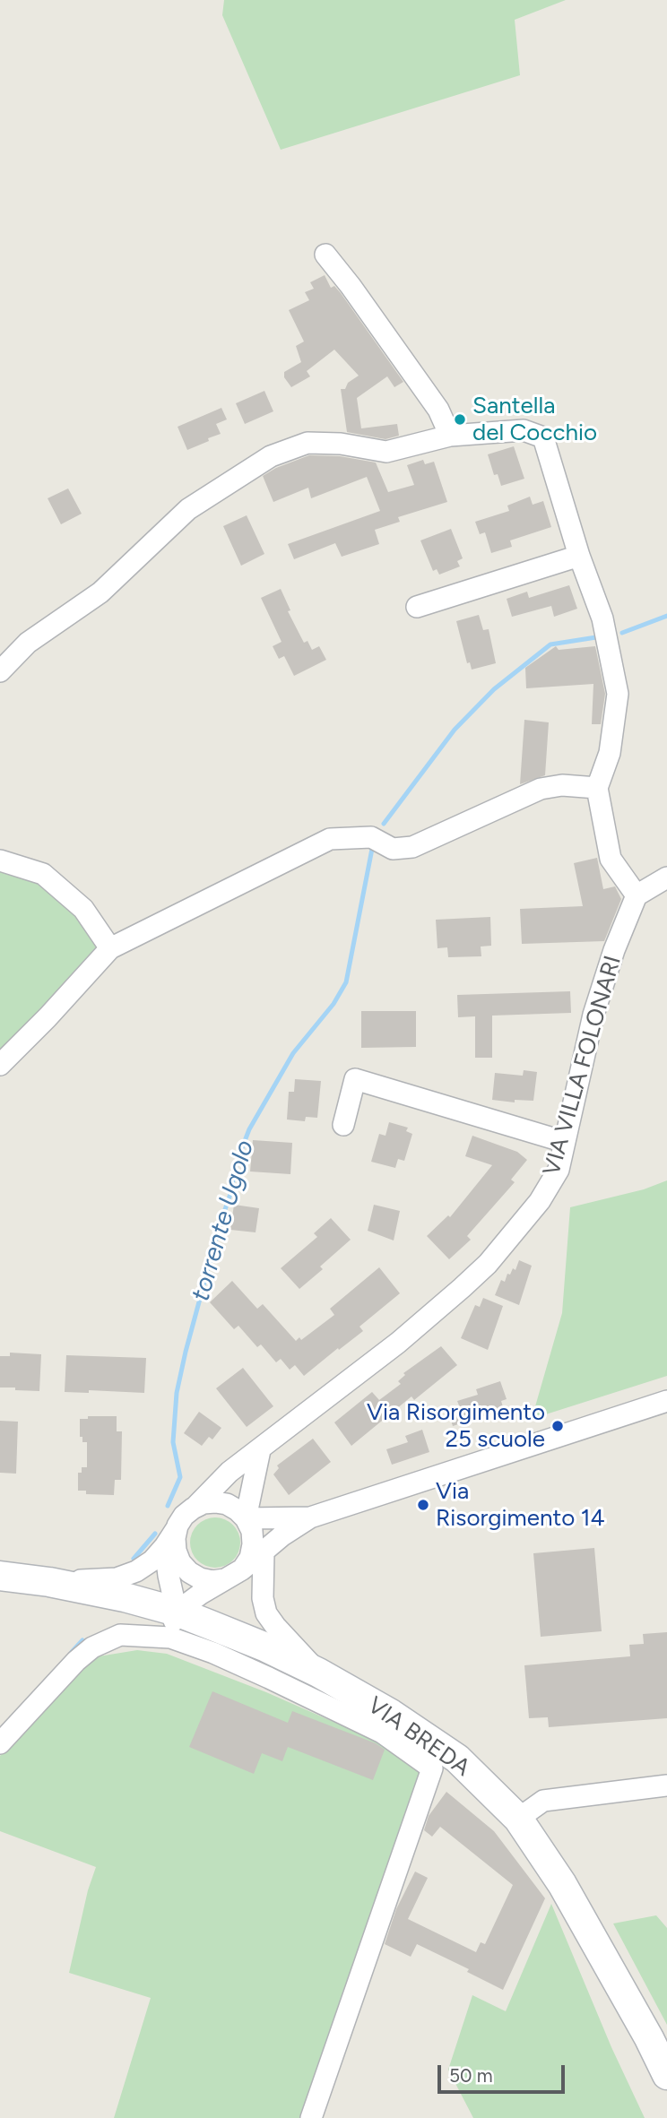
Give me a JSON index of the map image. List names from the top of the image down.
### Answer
{
  "streets": {
    "street": ["VIA VILLA FOLONARI", "VIA BREDA"]
  },
  "water": ["torrente Ugolo"],
  "places": ["Santella del Cocchio", "Via Risorgimento 25 scuole", "Via Risorgimento 14"],
  "scale_bar": "50 m"
}
